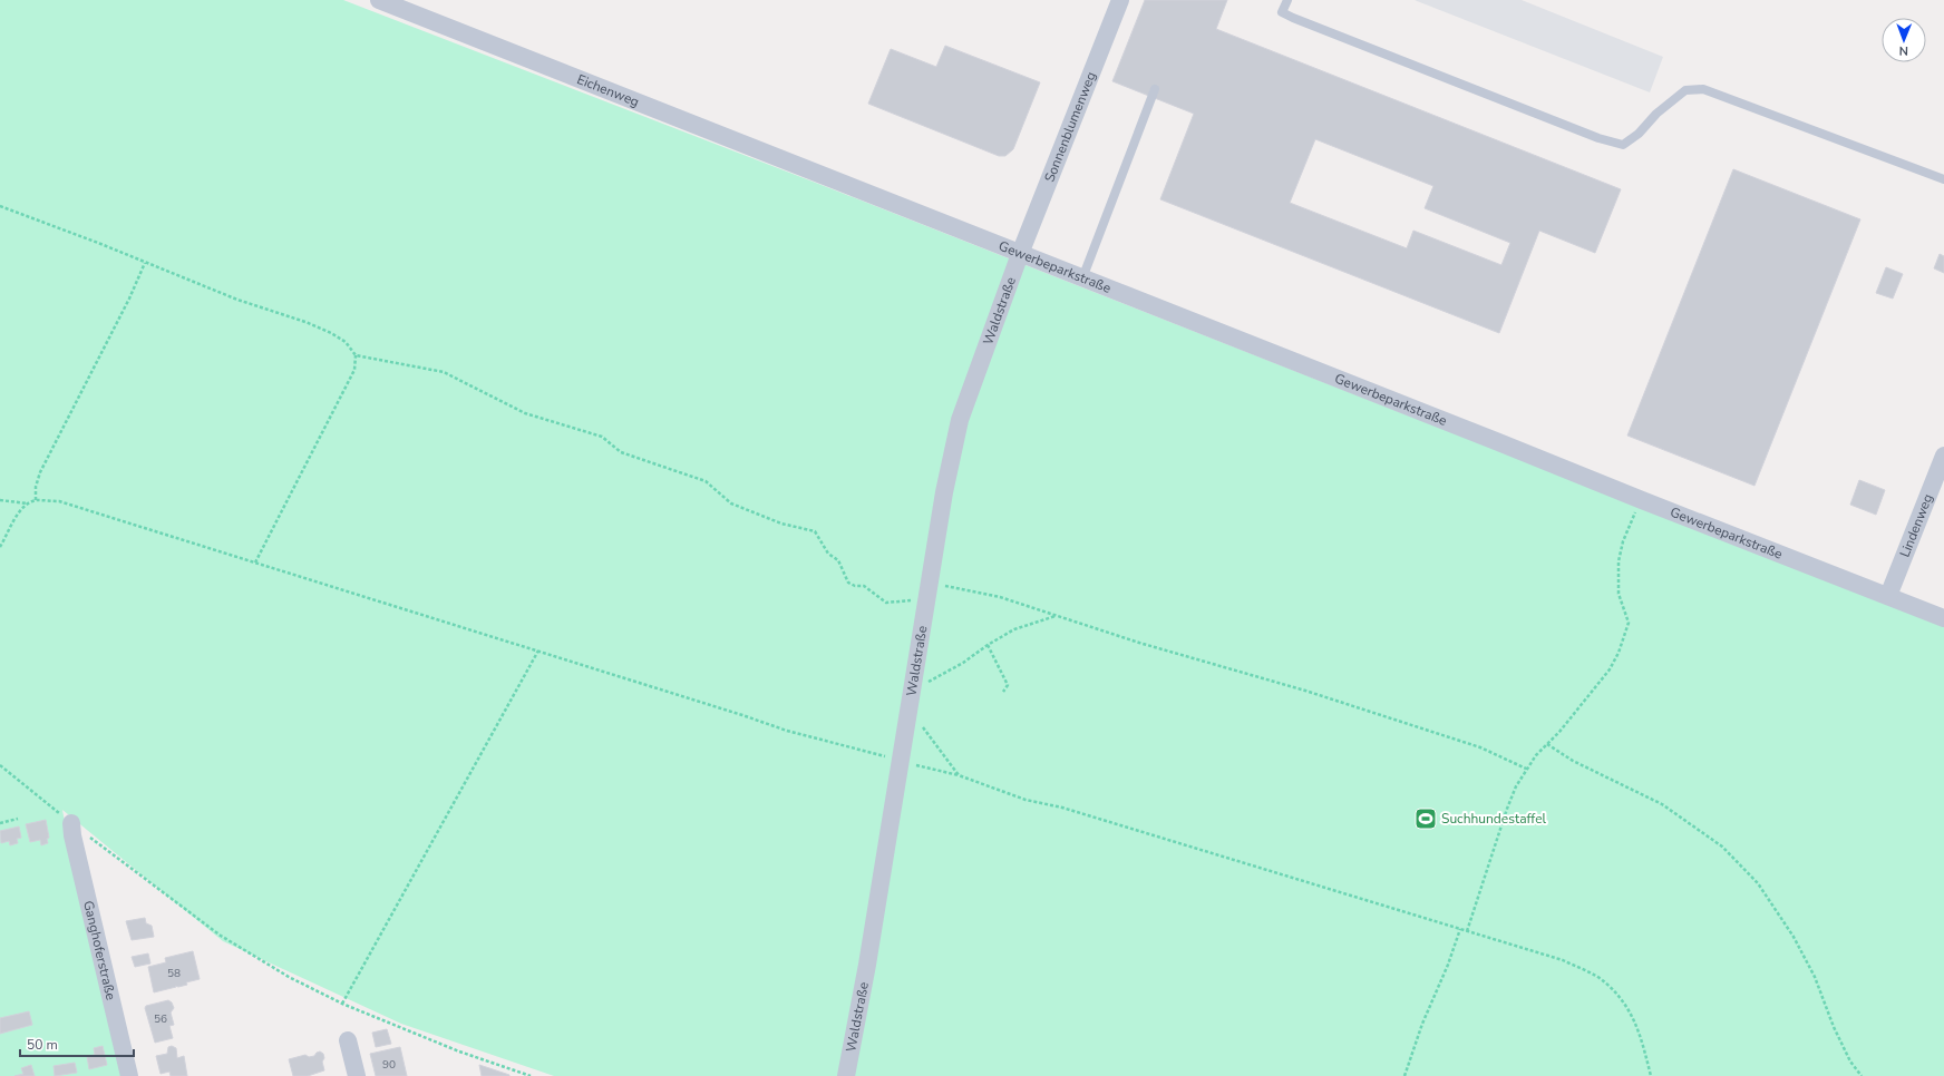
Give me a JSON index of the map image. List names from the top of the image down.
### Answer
{
  "streets": {
    "street": [
      "Eichenweg",
      "Sonnenblumenweg",
      "Gewerbeparkstraße",
      "Waldstraße",
      "Lindenweg",
      "Ganghoferstraße"
    ]
  },
  "crossings": [
    ["Eichenweg", "Gewerbeparkstraße"],
    ["Sonnenblumenweg", "Gewerbeparkstraße"],
    ["Sonnenblumenweg", "Waldstraße"],
    ["Gewerbeparkstraße", "Waldstraße"],
    ["Gewerbeparkstraße", "Lindenweg"]
  ],
  "places": {
    "sports": ["Suchhundestaffel"]
  },
  "house_numbers": ["58", "56", "90"],
  "scale_bar": "50 m",
  "north": "bottom"
}
